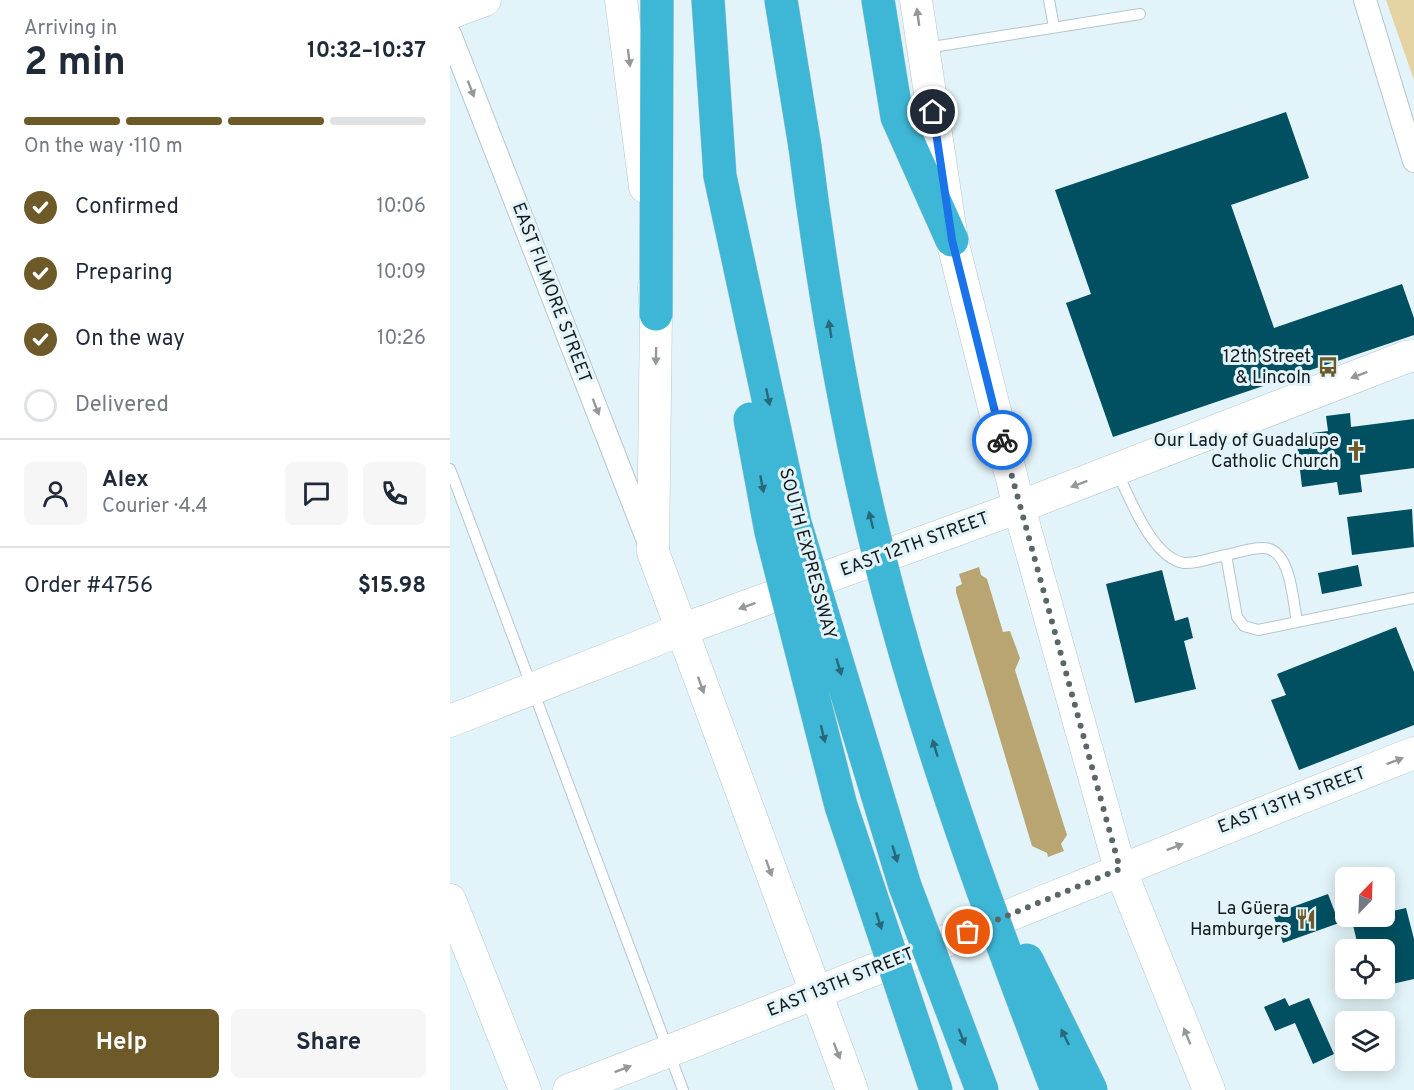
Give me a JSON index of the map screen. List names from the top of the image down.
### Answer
{
  "streets": {
    "highway": ["SOUTH EXPRESSWAY"],
    "main road": ["EAST 12TH STREET", "EAST 13TH STREET"],
    "street": ["EAST FILMORE STREET"]
  },
  "one_way": ["EAST FILMORE STREET", "EAST 12TH STREET", "EAST 13TH STREET"],
  "places": {
    "bus stop": ["12th Street & Lincoln"],
    "church": ["Our Lady of Guadalupe Catholic Church"],
    "restaurant": ["La Güera Hamburgers"]
  },
  "north": "top right",
  "page": {
    "heading": ["2 min", "Arriving in", "10:32–10:37"],
    "panel": [
      "Alex",
      "Courier · 4.4",
      "Order #4756",
      "$15.98"
    ],
    "bar": "On the way · 110 m",
    "list": [
      ["Confirmed", "10:06"],
      ["Preparing", "10:09"],
      ["On the way", "10:26"],
      "Delivered"
    ],
    "buttons": ["Help", "Share"]
  }
}
